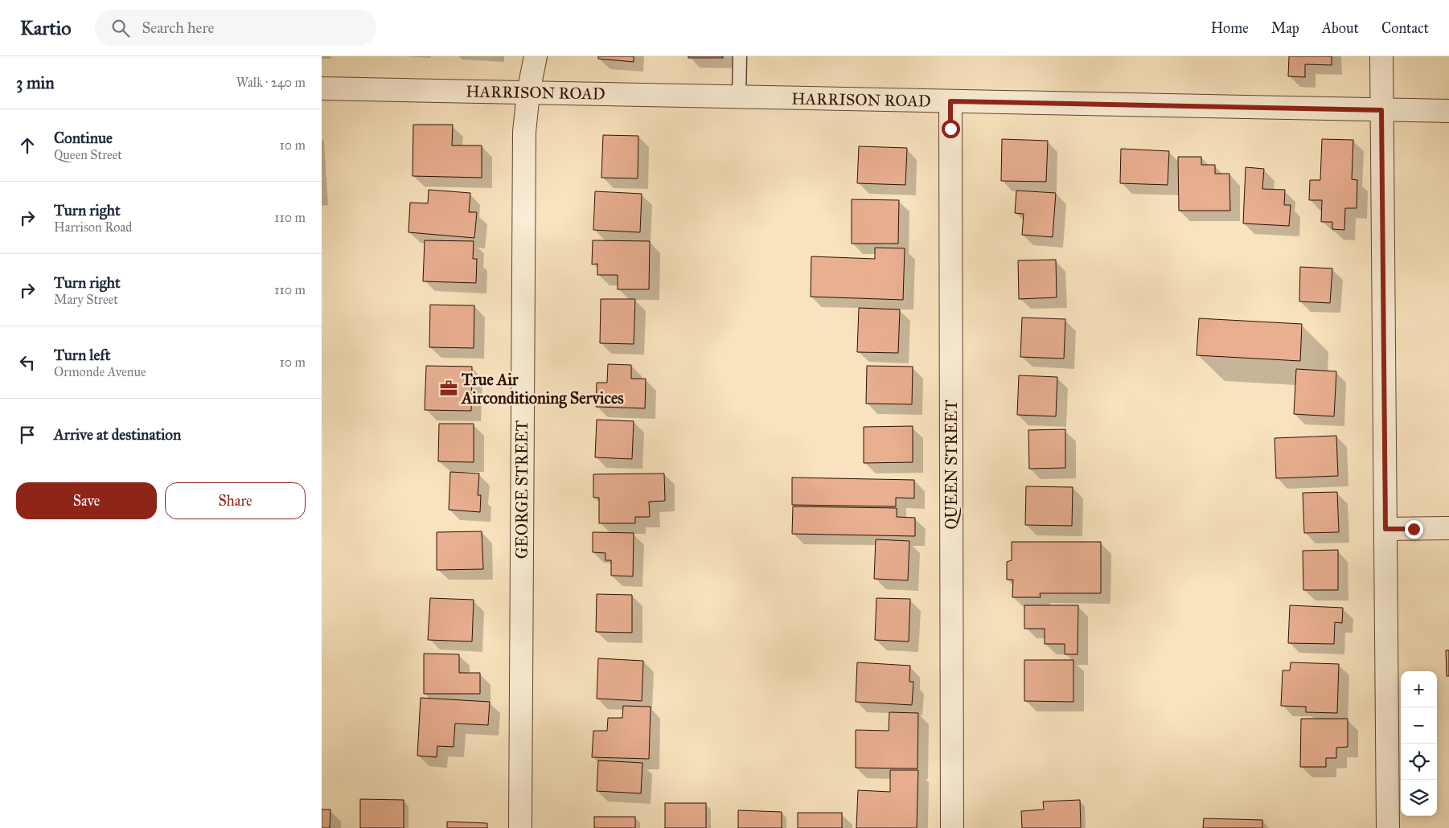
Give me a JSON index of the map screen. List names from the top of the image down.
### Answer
{
  "streets": {
    "street": ["HARRISON ROAD", "QUEEN STREET", "GEORGE STREET"]
  },
  "crossings": [
    ["HARRISON ROAD", "QUEEN STREET"],
    ["HARRISON ROAD", "GEORGE STREET"]
  ],
  "places": {
    "office": ["True Air Airconditioning Services"]
  },
  "page": {
    "header": "Kartio",
    "search": "Search here",
    "nav": [
      "Home",
      "Map",
      "About",
      "Contact"
    ],
    "heading": ["3 min", "Walk · 240 m"],
    "list": [
      ["Continue", "Queen Street", "10 m"],
      ["Turn right", "Harrison Road", "110 m"],
      ["Turn right", "Mary Street", "110 m"],
      ["Turn left", "Ormonde Avenue", "10 m"],
      "Arrive at destination"
    ],
    "buttons": ["Save", "Share"],
    "map_buttons": ["+", "−"]
  }
}
